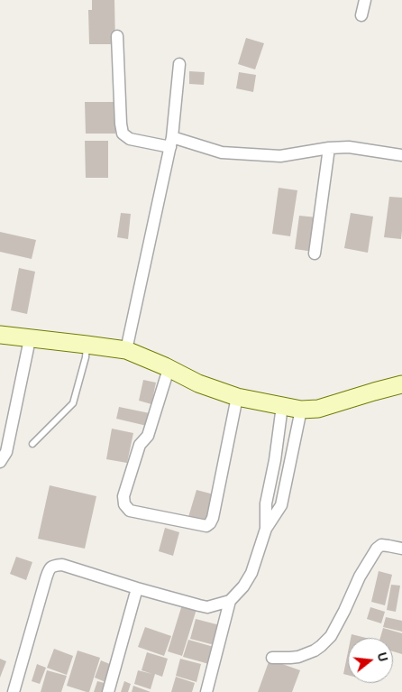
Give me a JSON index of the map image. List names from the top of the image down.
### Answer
{
  "north": "right"
}
